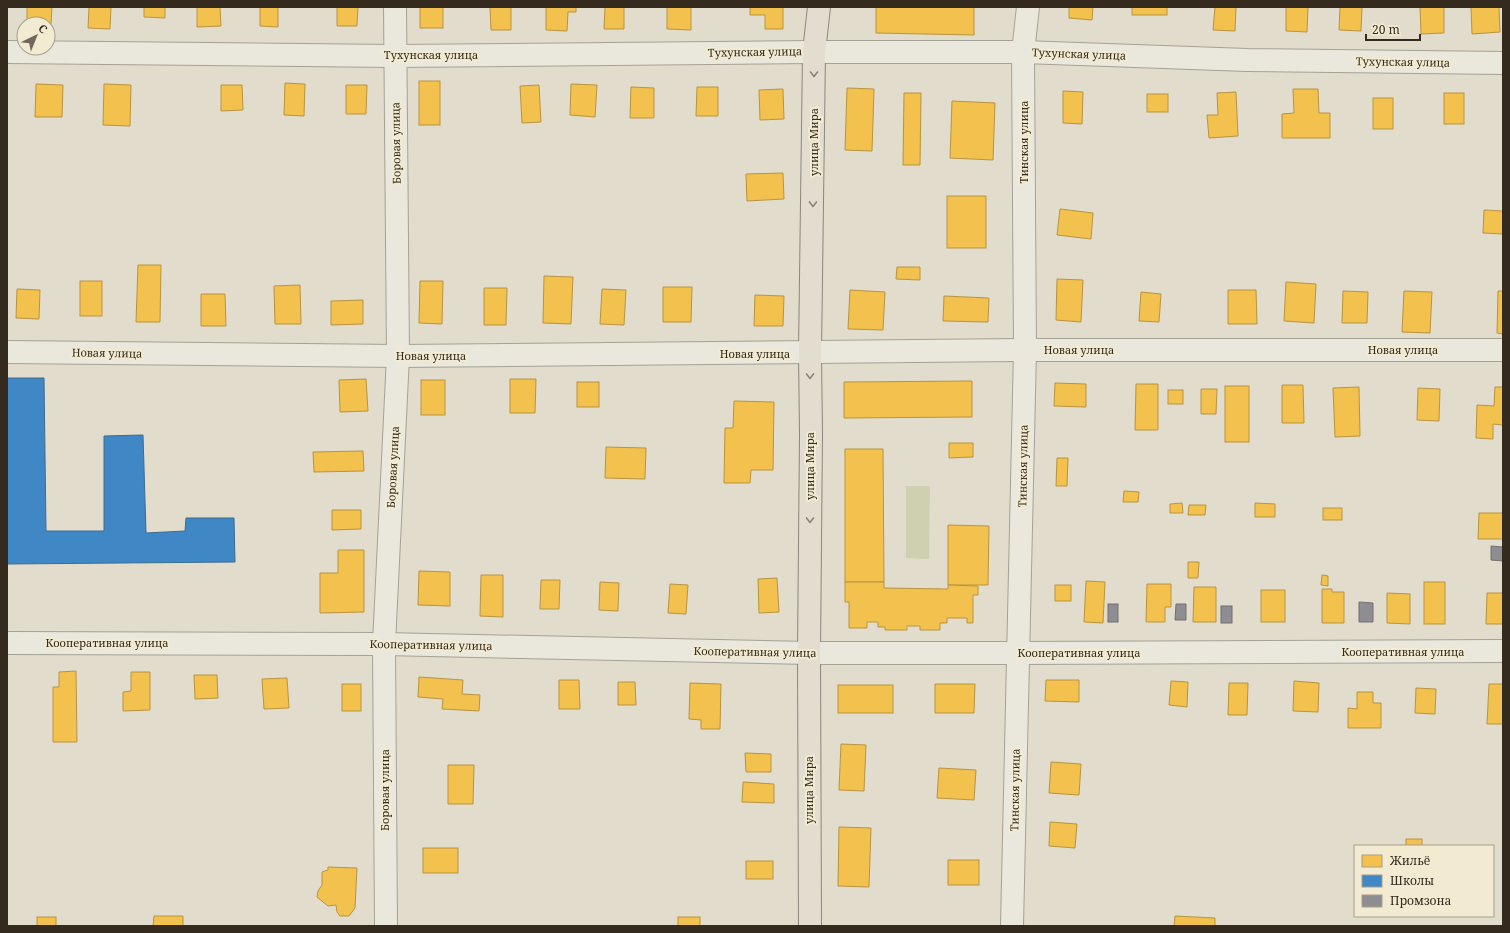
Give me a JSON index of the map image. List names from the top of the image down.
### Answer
{
  "streets": {
    "main road": ["улица Мира"],
    "street": [
      "Тухунская улица",
      "Тинская улица",
      "Боровая улица",
      "Новая улица",
      "Кооперативная улица"
    ]
  },
  "crossings": [
    ["Тухунская улица", "улица Мира"],
    ["Тухунская улица", "Тинская улица"],
    ["Тухунская улица", "Боровая улица"],
    ["улица Мира", "Новая улица"],
    ["улица Мира", "Кооперативная улица"],
    ["Тинская улица", "Новая улица"],
    ["Тинская улица", "Кооперативная улица"],
    ["Боровая улица", "Новая улица"],
    ["Боровая улица", "Кооперативная улица"]
  ],
  "one_way": ["улица Мира"],
  "legend": ["Жильё", "Школы", "Промзона"],
  "scale_bar": "20 m",
  "north": "top right"
}
